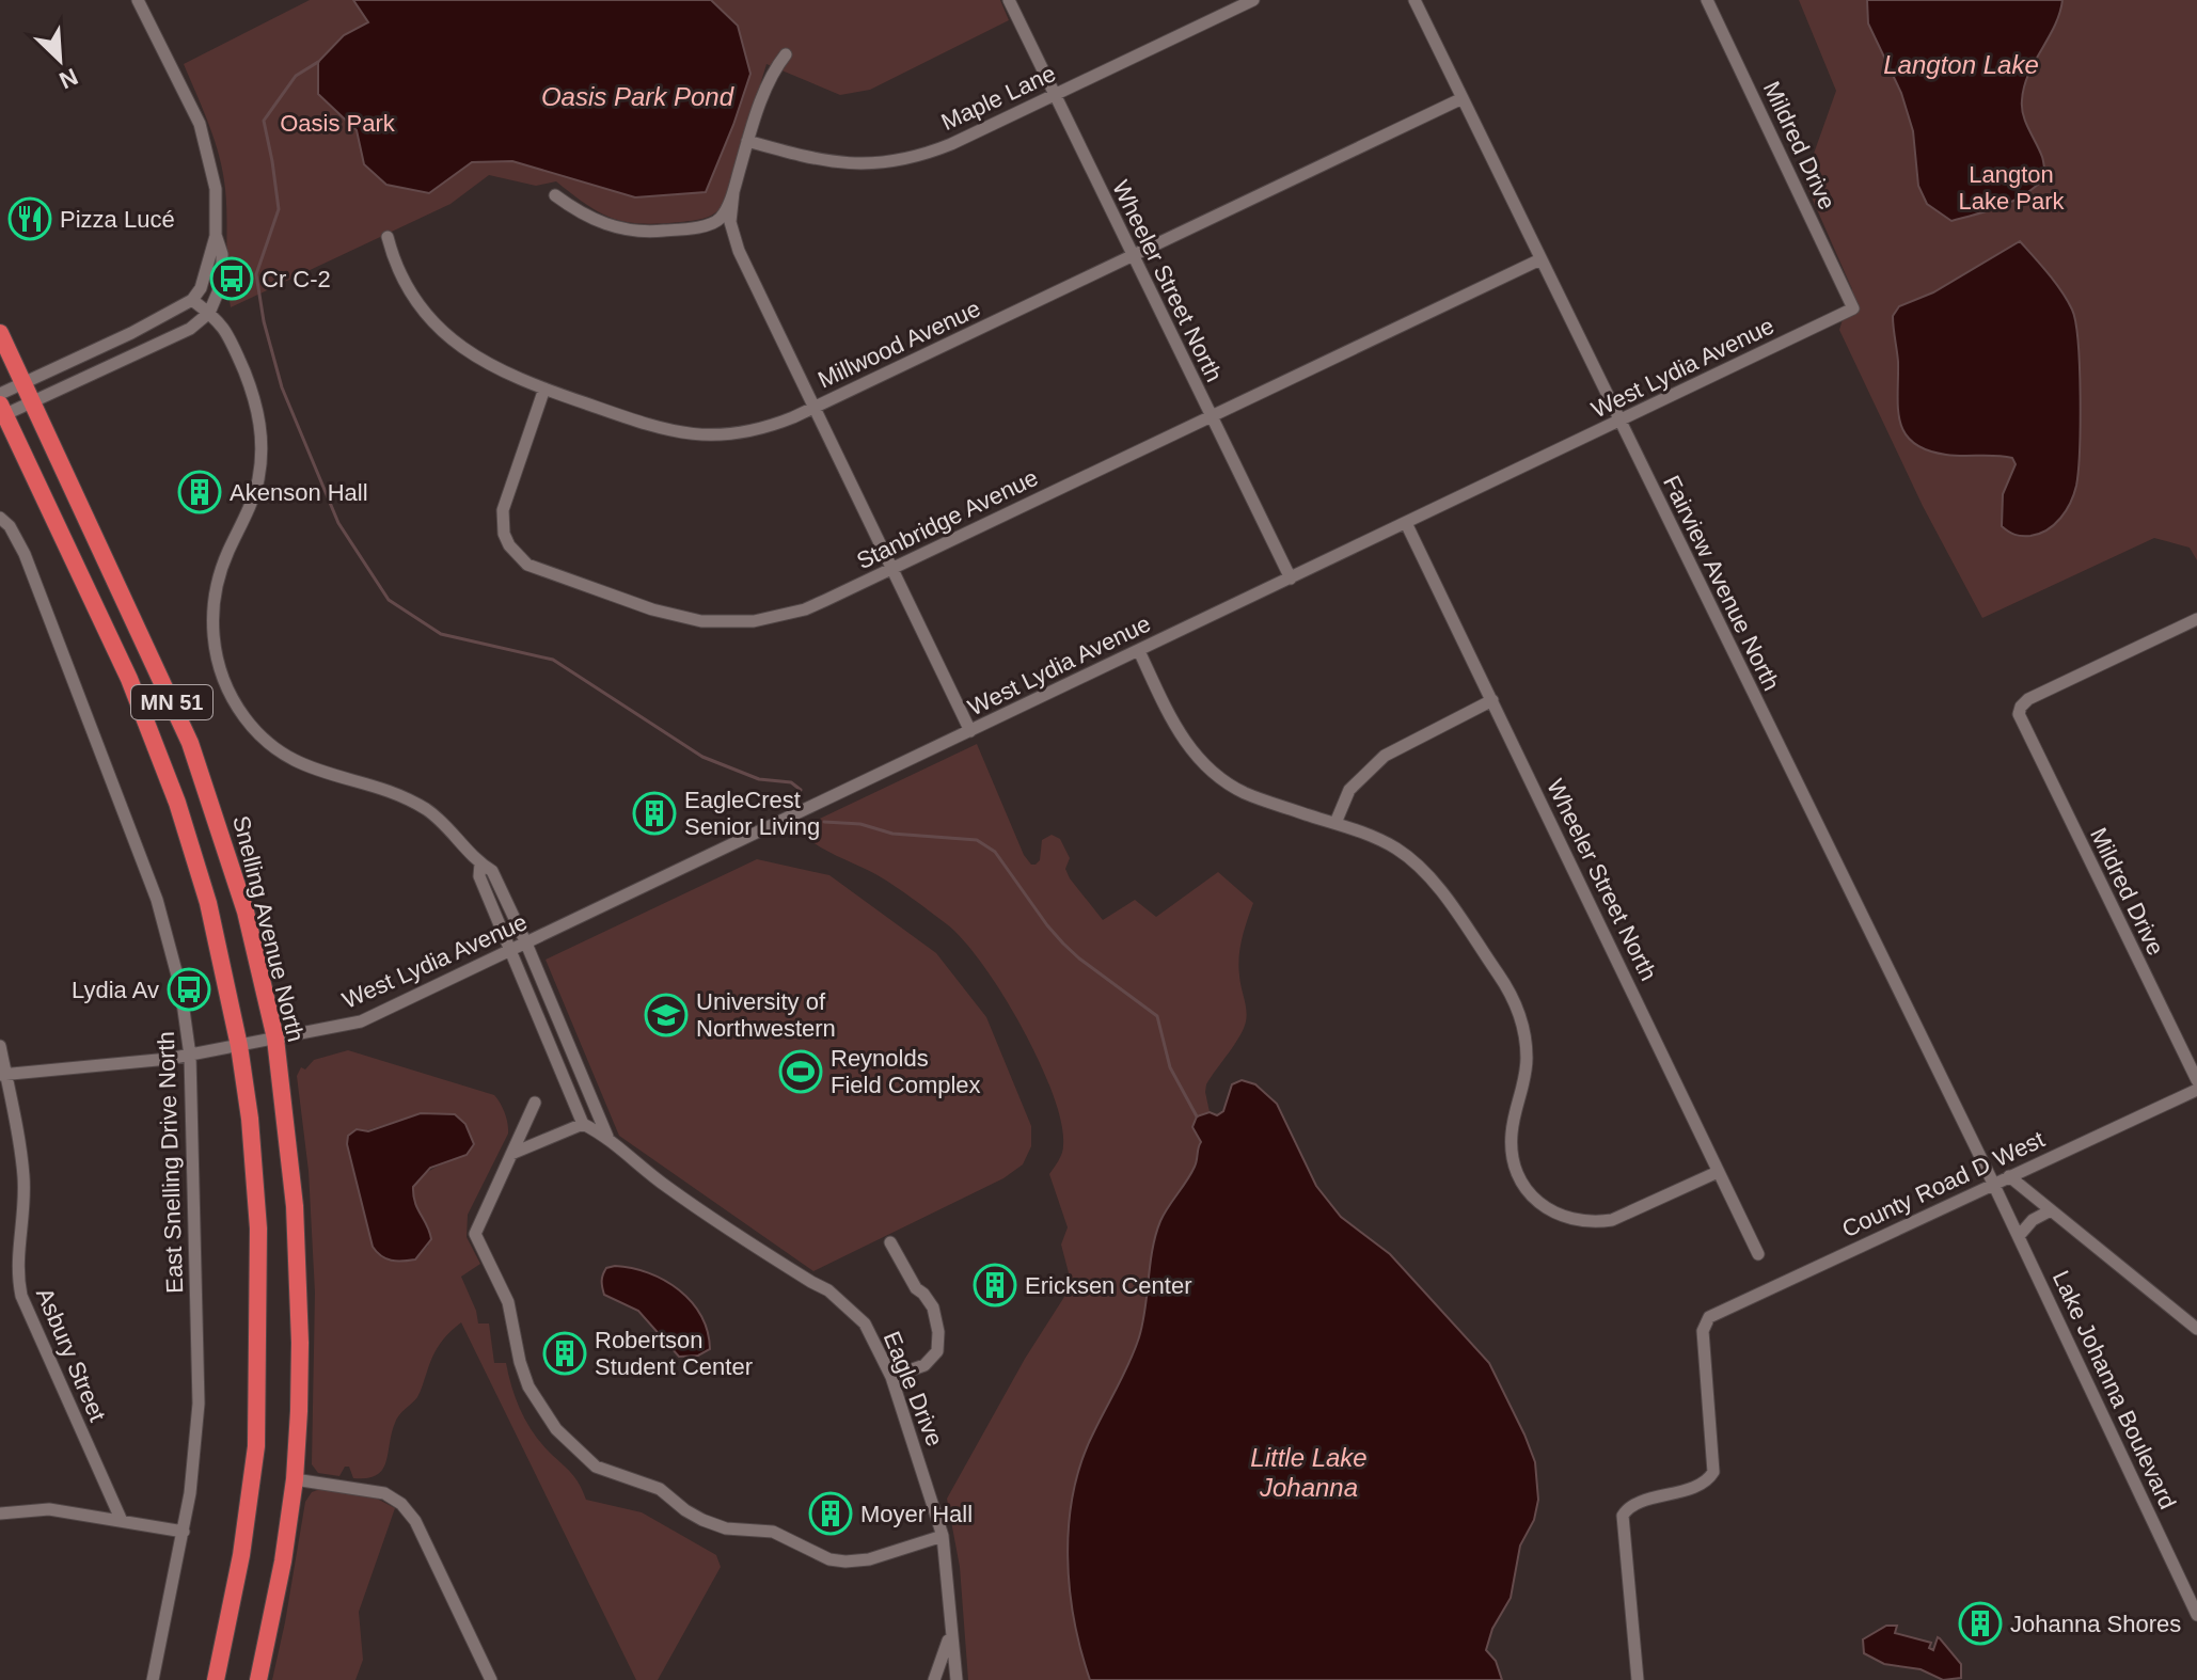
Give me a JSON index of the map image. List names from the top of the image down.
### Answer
{
  "streets": {
    "highway": ["MN 51", "Snelling Avenue North"],
    "street": [
      "Maple Lane",
      "Mildred Drive",
      "Wheeler Street North",
      "Millwood Avenue",
      "West Lydia Avenue",
      "Stanbridge Avenue",
      "Fairview Avenue North",
      "East Snelling Drive North",
      "County Road D West",
      "Asbury Street",
      "Eagle Drive",
      "Lake Johanna Boulevard"
    ]
  },
  "crossings": [
    ["Maple Lane", "Wheeler Street North"],
    ["Mildred Drive", "West Lydia Avenue"],
    ["Wheeler Street North", "Millwood Avenue"],
    ["Wheeler Street North", "West Lydia Avenue"],
    ["Wheeler Street North", "Stanbridge Avenue"],
    ["Millwood Avenue", "Stanbridge Avenue"],
    ["Millwood Avenue", "Fairview Avenue North"],
    ["West Lydia Avenue", "Fairview Avenue North"],
    ["West Lydia Avenue", "MN 51"],
    ["West Lydia Avenue", "Snelling Avenue North"],
    ["West Lydia Avenue", "East Snelling Drive North"],
    ["West Lydia Avenue", "Eagle Drive"],
    ["Stanbridge Avenue", "Fairview Avenue North"],
    ["Fairview Avenue North", "County Road D West"],
    ["Fairview Avenue North", "Lake Johanna Boulevard"],
    ["County Road D West", "Lake Johanna Boulevard"]
  ],
  "water": ["Langton Lake", "Oasis Park Pond", "Little Lake Johanna"],
  "parks": ["Oasis Park", "Langton Lake Park"],
  "places": {
    "restaurant": ["Pizza Lucé"],
    "bus stop": ["Cr C-2", "Lydia Av"],
    "building": [
      "Akenson Hall",
      "EagleCrest Senior Living",
      "Ericksen Center",
      "Robertson Student Center",
      "Moyer Hall",
      "Johanna Shores"
    ],
    "school or university": ["University of Northwestern"],
    "sports": ["Reynolds Field Complex"]
  },
  "north": "bottom right"
}
